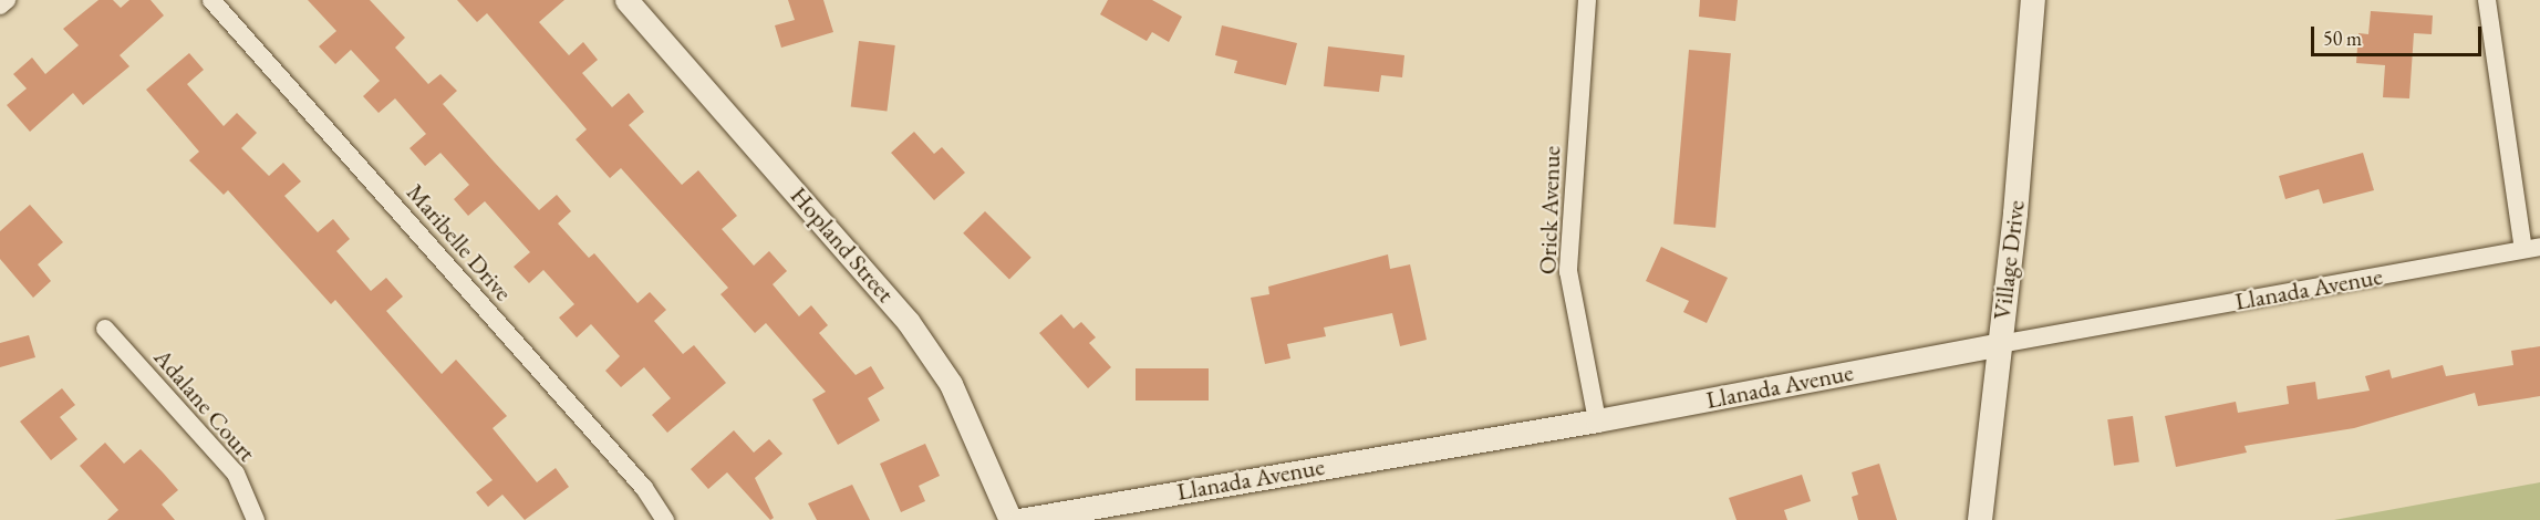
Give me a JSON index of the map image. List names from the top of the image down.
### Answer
{
  "streets": {
    "main road": ["Village Drive"],
    "street": [
      "Orick Avenue",
      "Maribelle Drive",
      "Hopland Street",
      "Llanada Avenue",
      "Adalane Court"
    ]
  },
  "crossings": [
    ["Orick Avenue", "Llanada Avenue"],
    ["Village Drive", "Llanada Avenue"]
  ],
  "scale_bar": "50 m"
}
